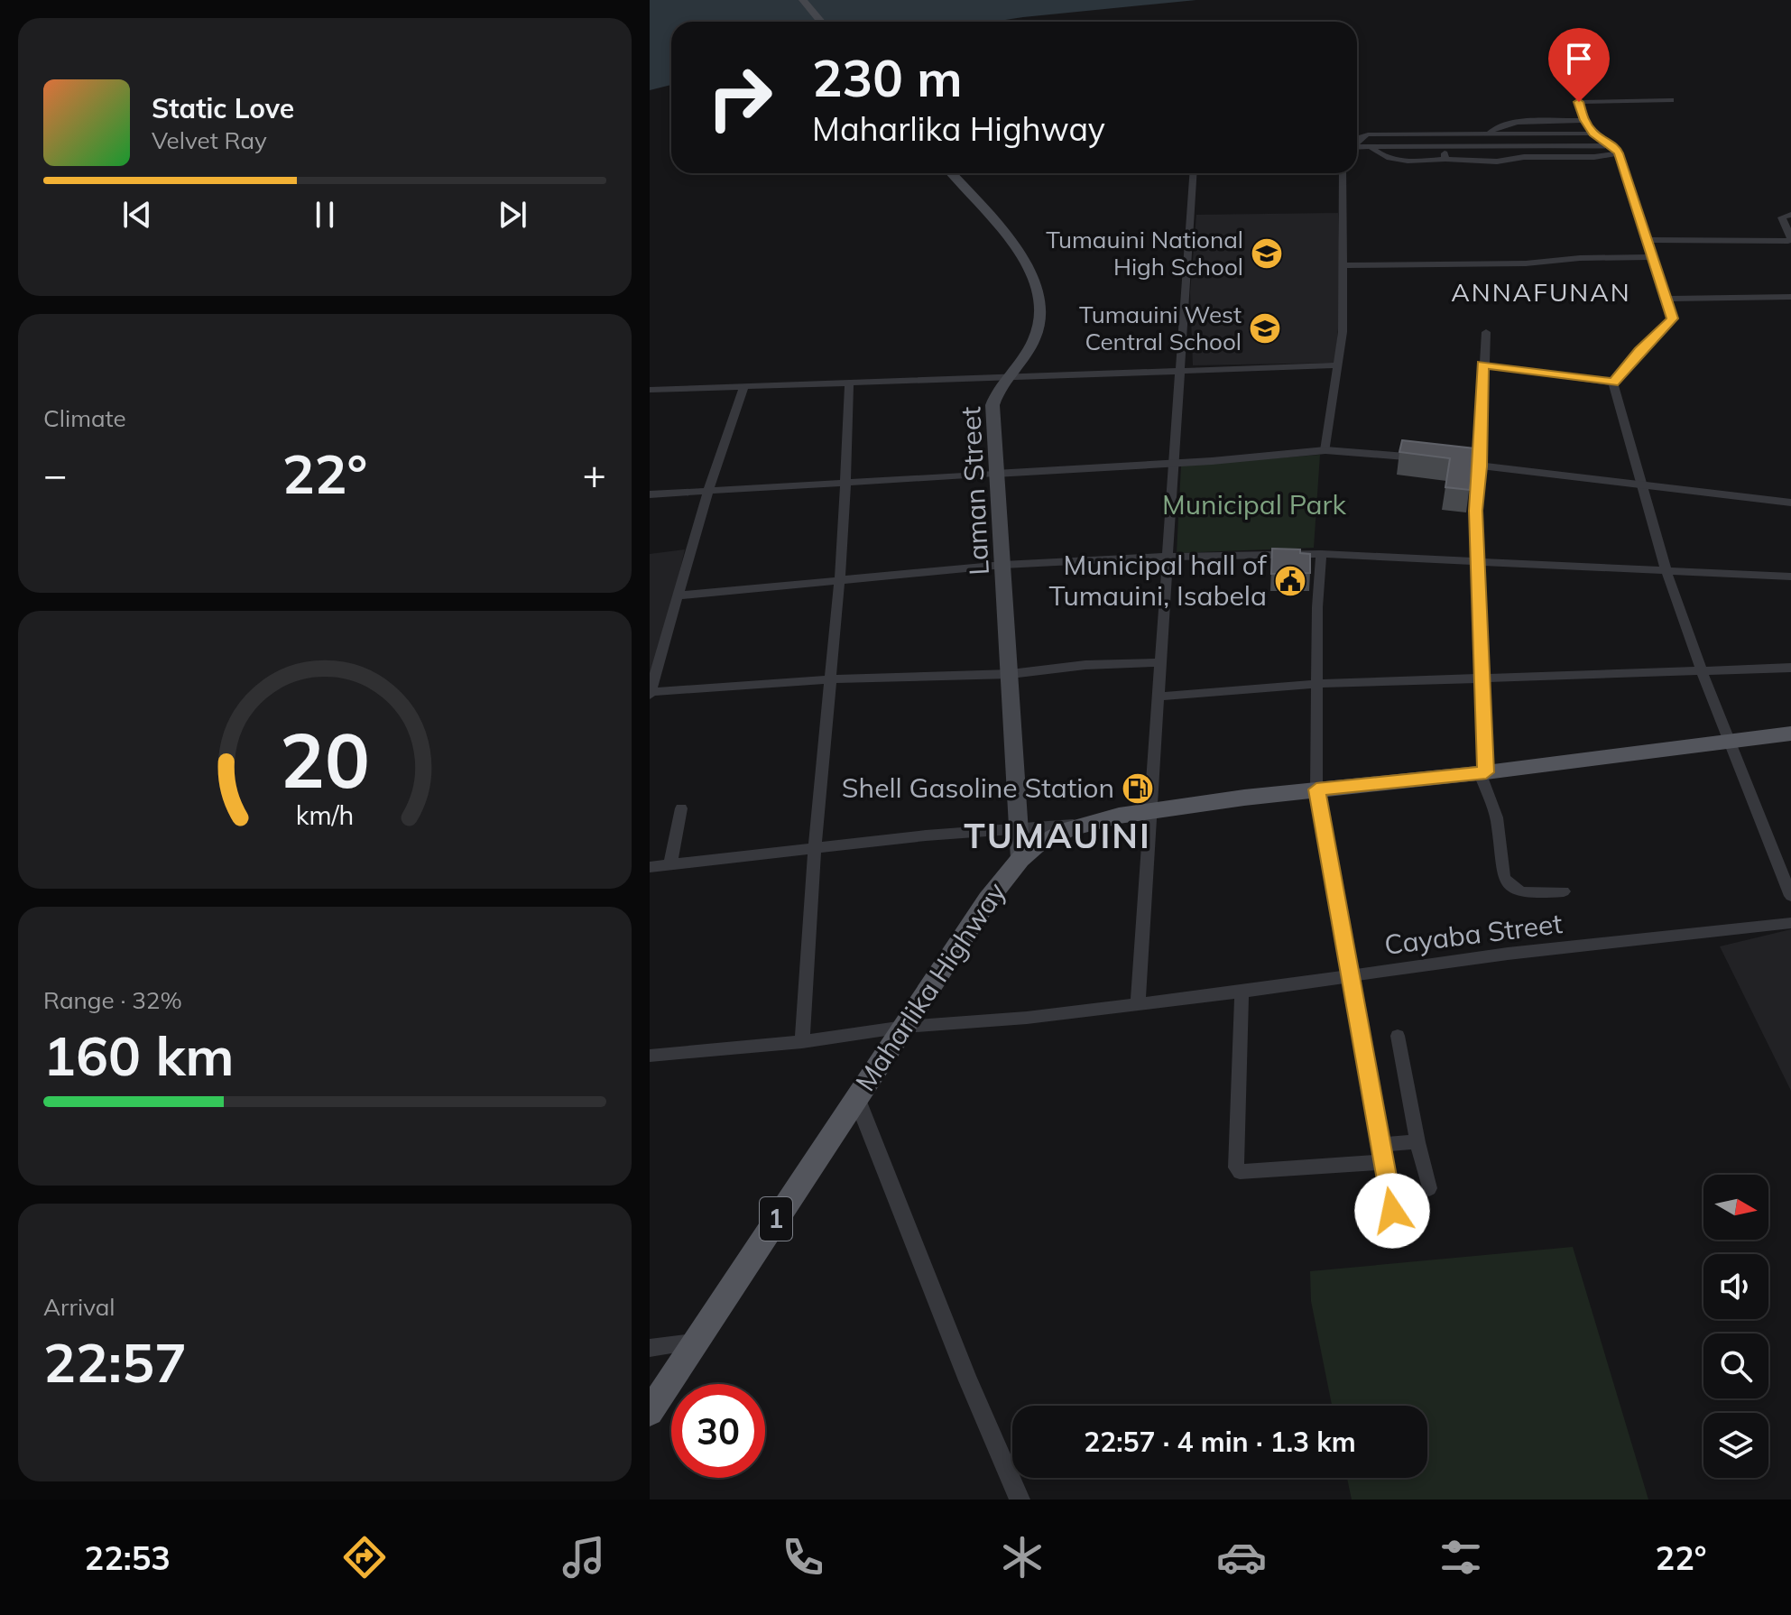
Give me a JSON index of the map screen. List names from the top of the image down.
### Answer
{
  "streets": {
    "main road": ["Laman Street", "Maharlika Highway", "1"],
    "street": ["Cayaba Street"]
  },
  "crossings": [
    ["Laman Street", "Maharlika Highway"],
    ["Cayaba Street", "Maharlika Highway"]
  ],
  "districts": ["ANNAFUNAN", "TUMAUINI"],
  "parks": ["Municipal Park"],
  "places": {
    "school or university": ["Tumauini National High School", "Tumauini West Central School"],
    "public building": ["Municipal hall of Tumauini, Isabela"],
    "fuel station": ["Shell Gasoline Station"]
  },
  "north": "right",
  "page": {
    "turn": ["230 m", "Maharlika Highway"],
    "song": ["Static Love", "Velvet Ray"],
    "tile": [
      "Climate",
      ["Range · 32%", "160 km"],
      ["Arrival", "22:57"]
    ],
    "heat": ["−", "22°", "+"],
    "limit": "30",
    "trip": "22:57 · 4 min · 1.3 km",
    "tabs": ["22:53", "22°"],
    "gauge": ["20", "km/h"]
  }
}
